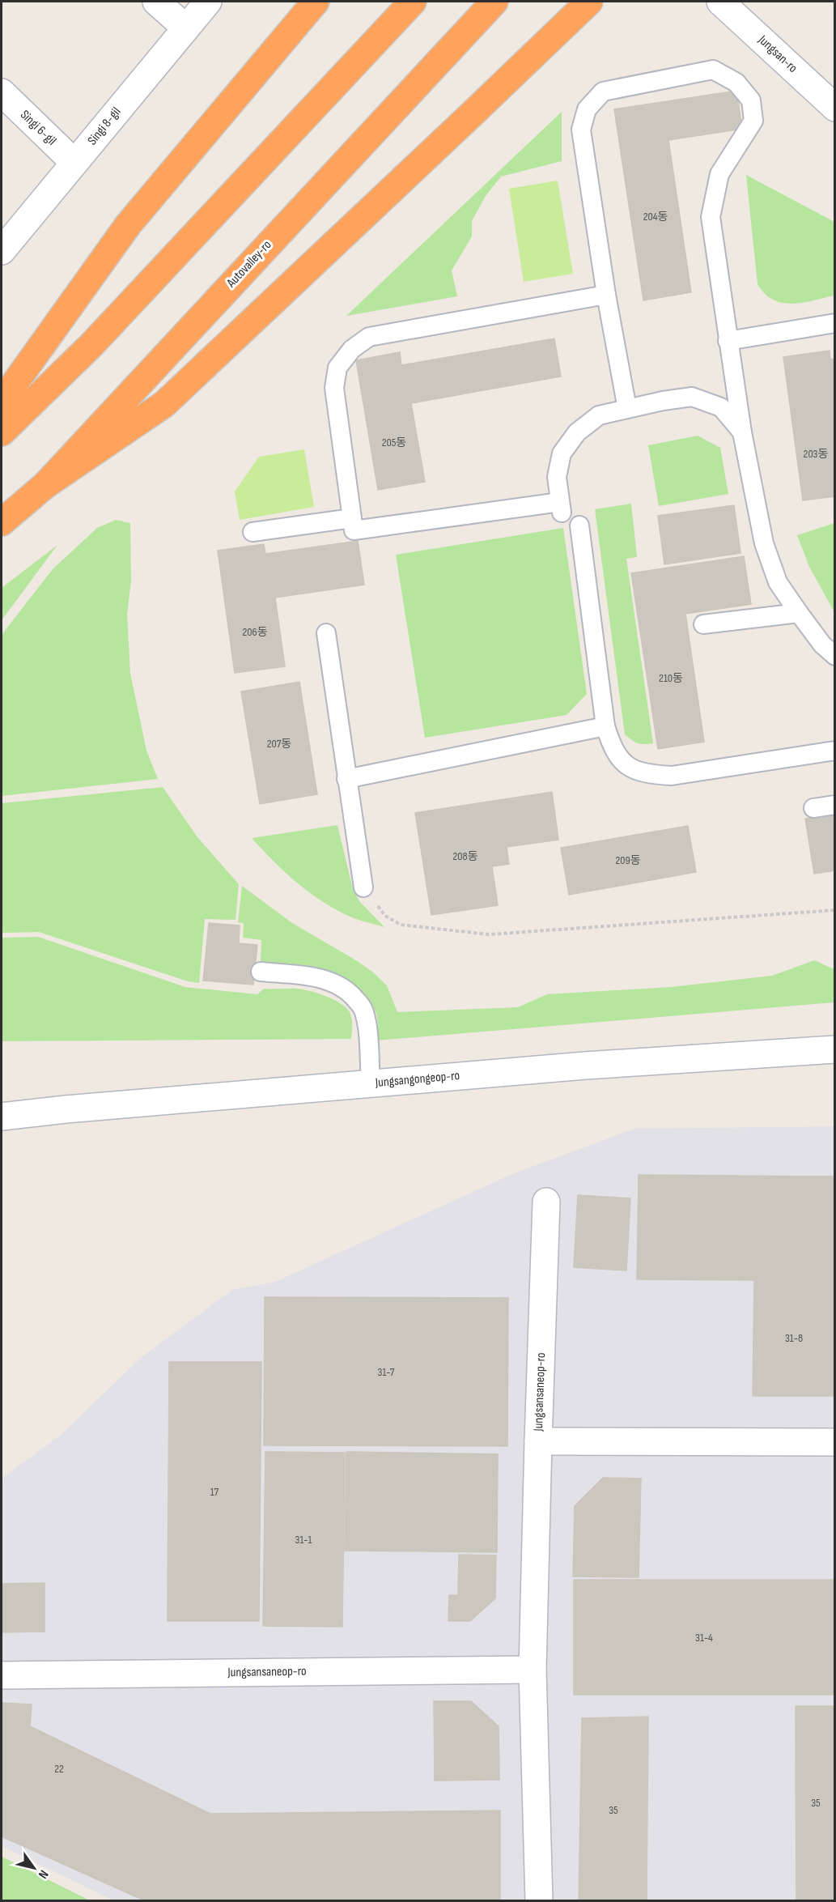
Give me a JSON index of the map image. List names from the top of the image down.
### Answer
{
  "streets": {
    "highway": ["Autovalley-ro"],
    "street": [
      "Jungsan-ro",
      "Singi 8-gil",
      "Singi 6-gil",
      "Jungsangongeop-ro",
      "Jungsansaneop-ro"
    ]
  },
  "crossings": [
    ["Singi 8-gil", "Singi 6-gil"]
  ],
  "house_numbers": [
    "204동",
    "205동",
    "203동",
    "206동",
    "210동",
    "207동",
    "208동",
    "209동",
    "31-8",
    "31-7",
    "17",
    "31-1",
    "31-4",
    "22",
    "35",
    "35"
  ],
  "north": "bottom right"
}
